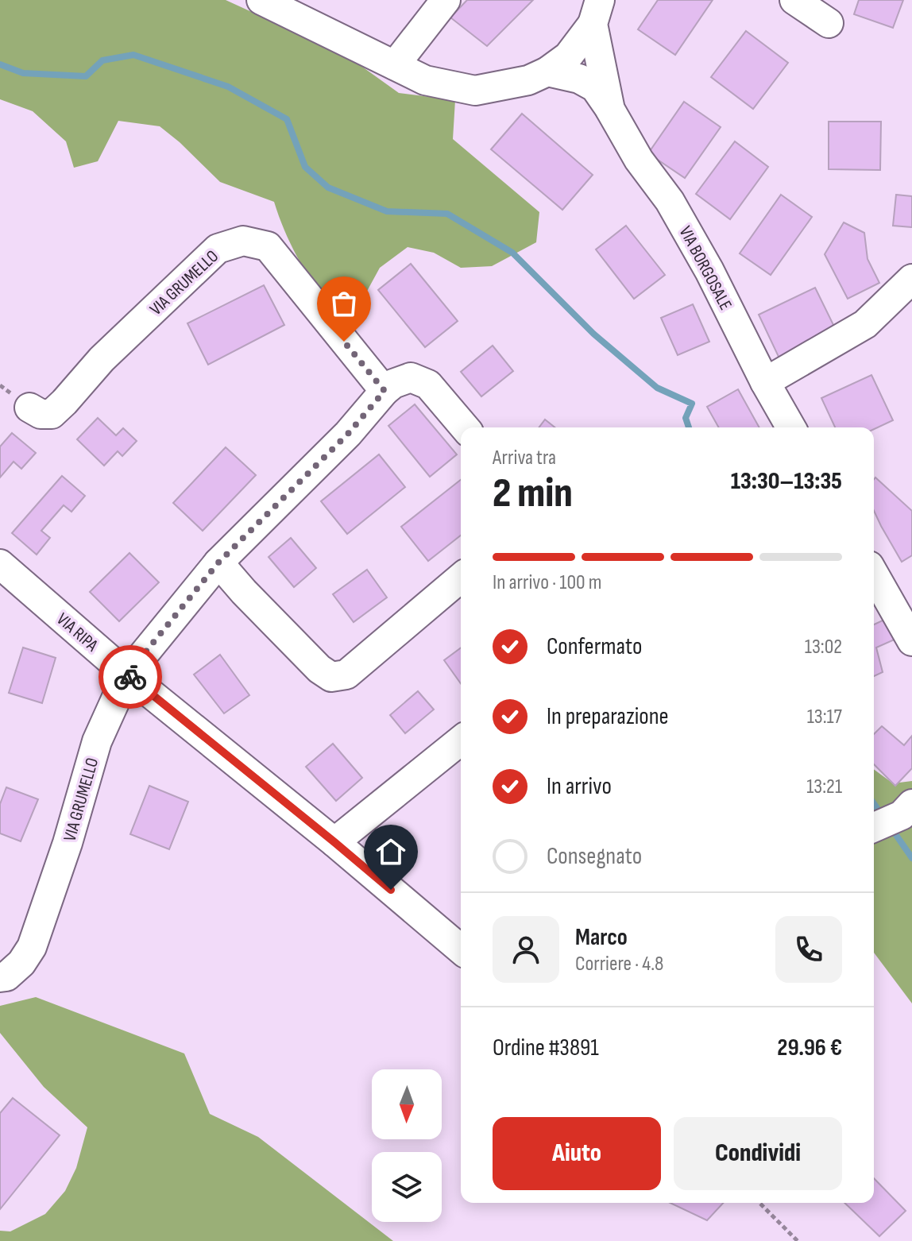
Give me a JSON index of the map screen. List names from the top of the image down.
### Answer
{
  "streets": {
    "street": ["VIA BORGOSALE", "VIA GRUMELLO", "VIA RIPA"]
  },
  "crossings": [
    ["VIA GRUMELLO", "VIA RIPA"]
  ],
  "north": "bottom",
  "page": {
    "heading": ["2 min", "Arriva tra", "13:30–13:35"],
    "panel": [
      "Marco",
      "Corriere · 4.8",
      "Ordine #3891",
      "29.96 €"
    ],
    "bar": "In arrivo · 100 m",
    "list": [
      ["Confermato", "13:02"],
      ["In preparazione", "13:17"],
      ["In arrivo", "13:21"],
      "Consegnato"
    ],
    "buttons": ["Aiuto", "Condividi"]
  }
}
